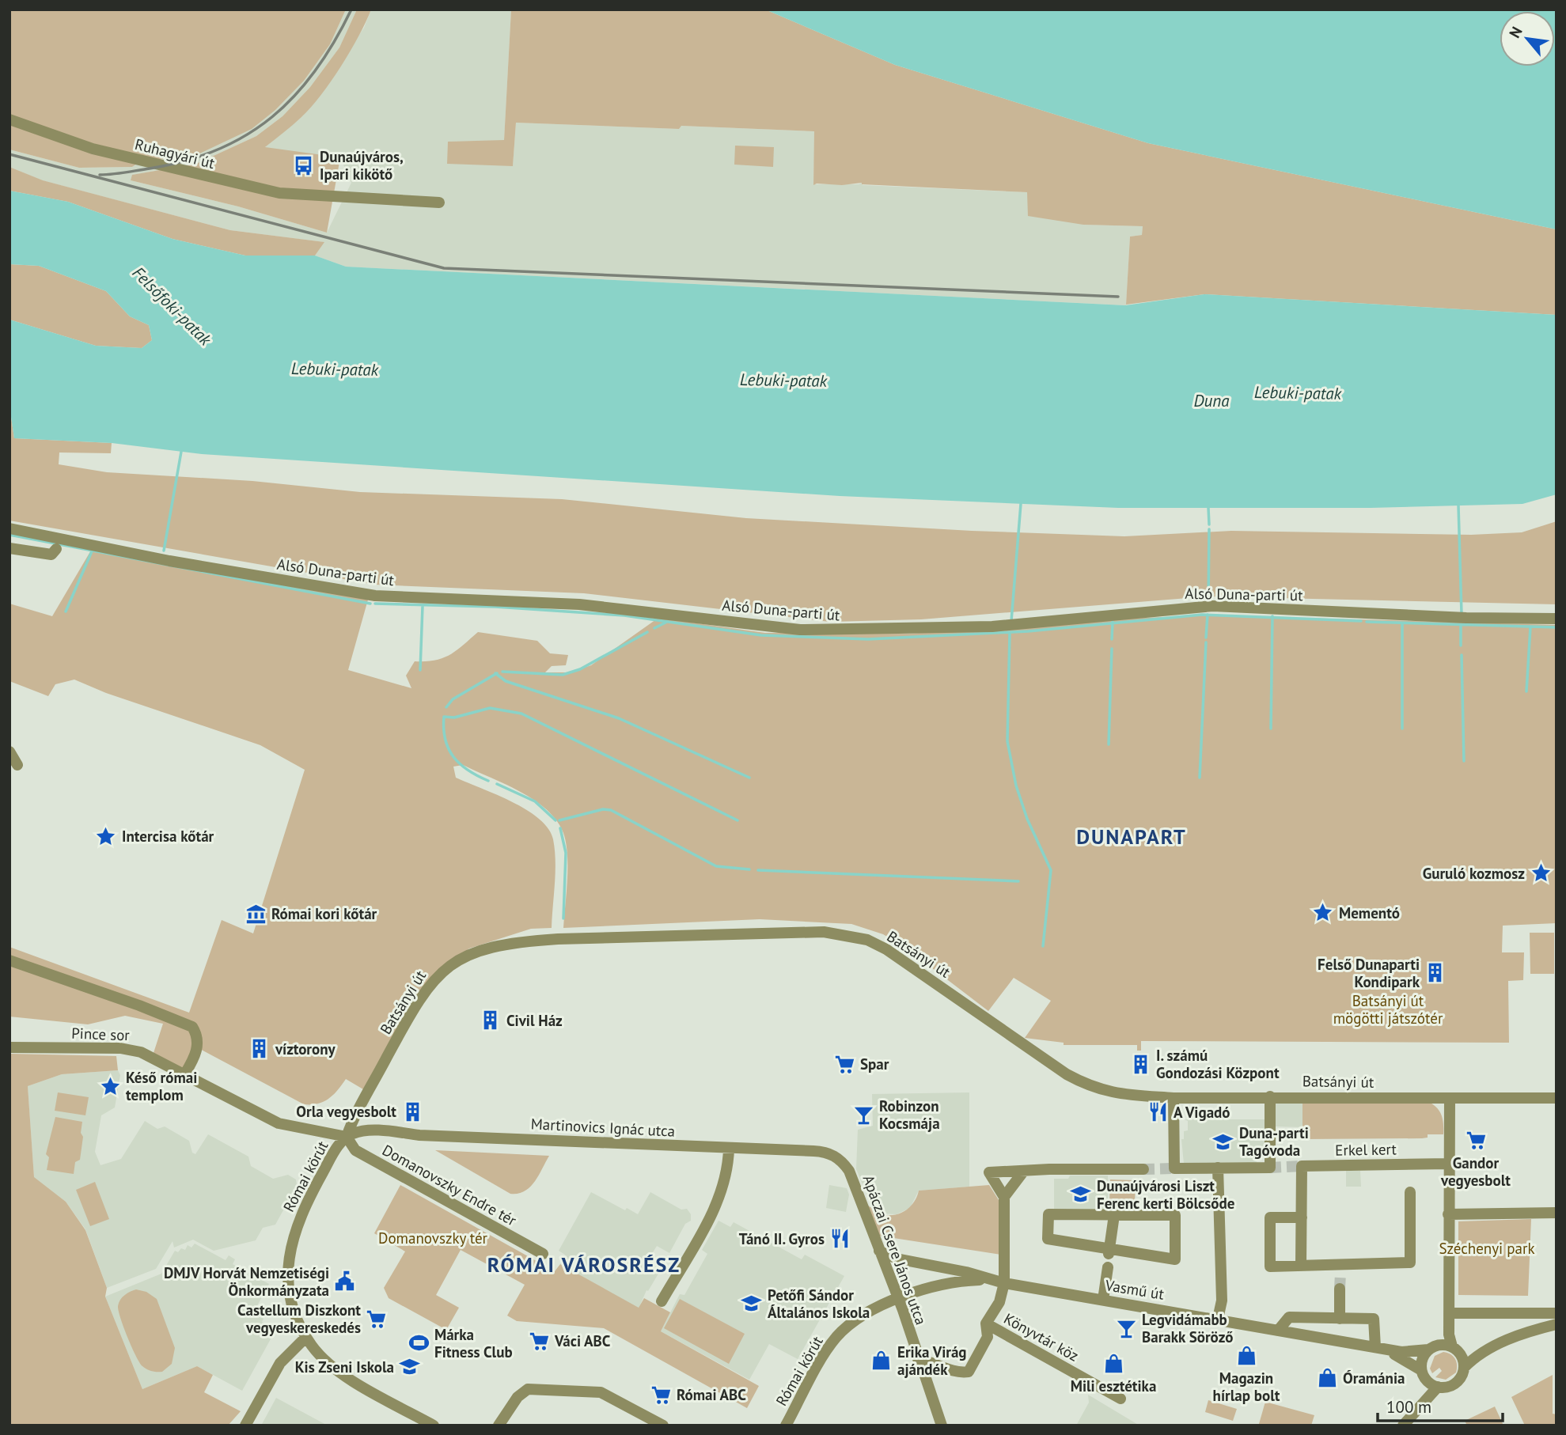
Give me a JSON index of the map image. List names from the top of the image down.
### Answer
{
  "streets": {
    "street": [
      "Ruhagyári út",
      "Alsó Duna-parti út",
      "Batsányi út",
      "Pince sor",
      "Martinovics Ignác utca",
      "Erkel kert",
      "Római körút",
      "Domanovszky Endre tér",
      "Apáczai Csere János utca",
      "Vasmű út",
      "Könyvtár köz"
    ]
  },
  "crossings": [
    ["Batsányi út", "Martinovics Ignác utca"],
    ["Batsányi út", "Római körút"],
    ["Batsányi út", "Domanovszky Endre tér"],
    ["Pince sor", "Martinovics Ignác utca"],
    ["Martinovics Ignác utca", "Római körút"],
    ["Martinovics Ignác utca", "Domanovszky Endre tér"],
    ["Martinovics Ignác utca", "Apáczai Csere János utca"],
    ["Római körút", "Domanovszky Endre tér"],
    ["Római körút", "Apáczai Csere János utca"],
    ["Római körút", "Vasmű út"],
    ["Apáczai Csere János utca", "Vasmű út"],
    ["Vasmű út", "Könyvtár köz"]
  ],
  "districts": ["DUNAPART", "RÓMAI VÁROSRÉSZ"],
  "water": ["Felsőfoki-patak", "Lebuki-patak", "Duna"],
  "parks": ["Batsányi út mögötti játszótér", "Domanovszky tér", "Széchenyi park"],
  "places": {
    "bus stop": ["Dunaújváros, Ipari kikötő"],
    "place": [
      "Intercisa kőtár",
      "Guruló kozmosz",
      "Mementó",
      "Késő római templom"
    ],
    "museum": ["Római kori kőtár"],
    "building": [
      "Felső Dunaparti Kondipark",
      "Civil Ház",
      "víztorony",
      "I. számú Gondozási Központ",
      "Orla vegyesbolt"
    ],
    "supermarket": [
      "Spar",
      "Gandor vegyesbolt",
      "Castellum Diszkont vegyeskereskedés",
      "Váci ABC",
      "Római ABC"
    ],
    "restaurant": ["A Vigadó", "Tánó II. Gyros"],
    "bar": ["Robinzon Kocsmája", "Legvidámabb Barakk Söröző"],
    "school or university": [
      "Duna-parti Tagóvoda",
      "Dunaújvárosi Liszt Ferenc kerti Bölcsőde",
      "Petőfi Sándor Általános Iskola",
      "Kis Zseni Iskola"
    ],
    "public building": ["DMJV Horvát Nemzetiségi Önkormányzata"],
    "sports": ["Márka Fitness Club"],
    "shop": [
      "Magazin hírlap bolt",
      "Erika Virág ajándék",
      "Mili esztétika",
      "Óramánia"
    ]
  },
  "scale_bar": "100 m",
  "north": "top left"
}
